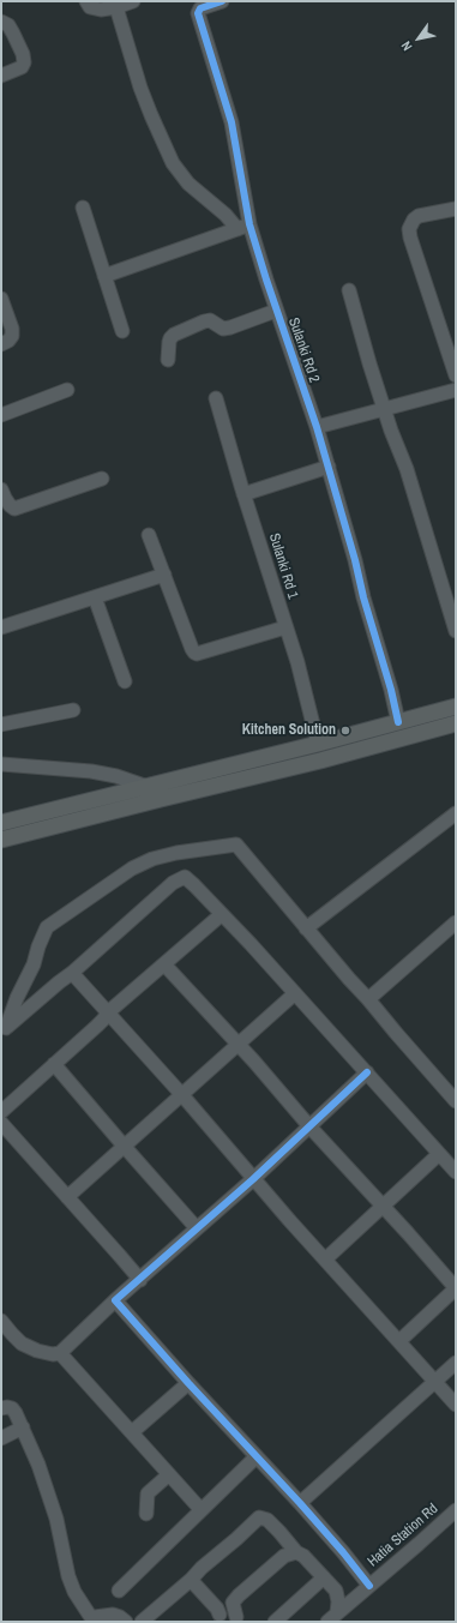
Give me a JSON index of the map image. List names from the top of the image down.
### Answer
{
  "streets": {
    "street": ["Sulanki Rd 2", "Sulanki Rd 1", "Hatia Station Rd"]
  },
  "places": ["Kitchen Solution"],
  "north": "bottom left"
}
